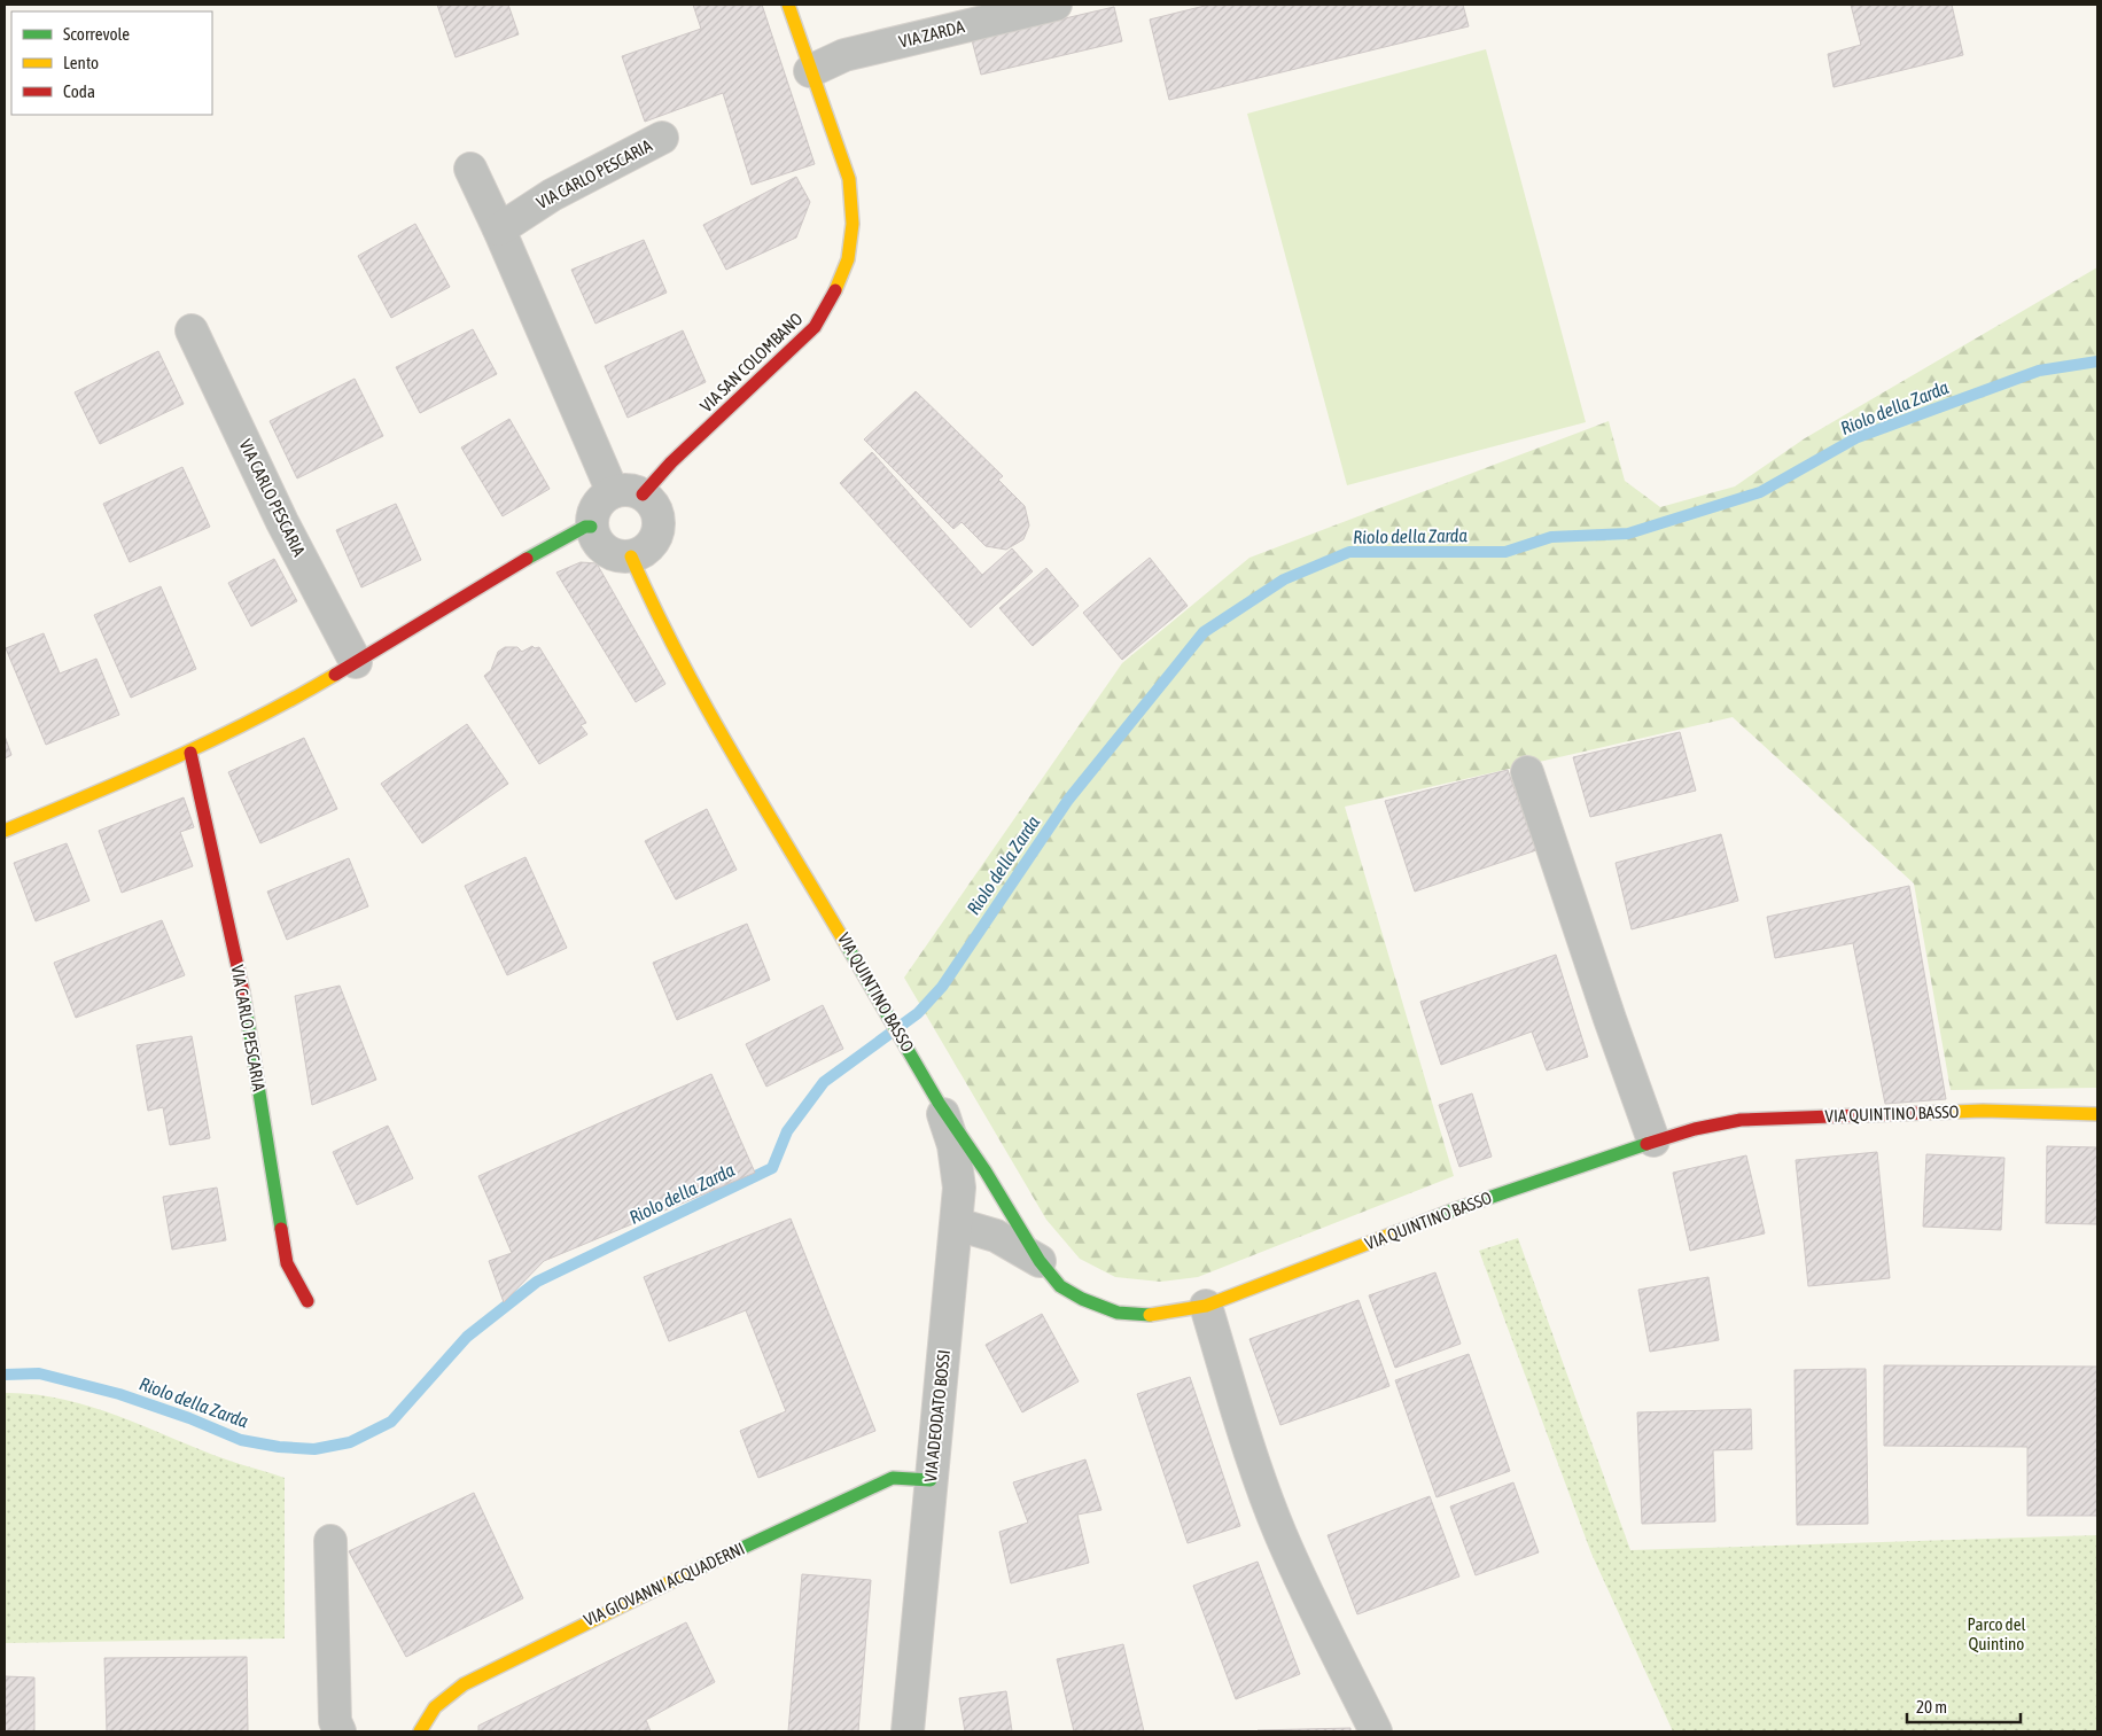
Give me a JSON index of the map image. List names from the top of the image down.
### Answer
{
  "streets": {
    "street": [
      "VIA ZARDA",
      "VIA CARLO PESCARIA",
      "VIA SAN COLOMBANO",
      "VIA QUINTINO BASSO",
      "VIA ADEODATO BOSSI",
      "VIA GIOVANNI ACQUADERNI"
    ]
  },
  "crossings": [
    ["VIA ZARDA", "VIA SAN COLOMBANO"],
    ["VIA SAN COLOMBANO", "VIA QUINTINO BASSO"],
    ["VIA QUINTINO BASSO", "VIA ADEODATO BOSSI"],
    ["VIA ADEODATO BOSSI", "VIA GIOVANNI ACQUADERNI"]
  ],
  "water": ["Riolo della Zarda"],
  "parks": ["Parco del Quintino"],
  "legend": ["Scorrevole", "Lento", "Coda"],
  "scale_bar": "20 m"
}
